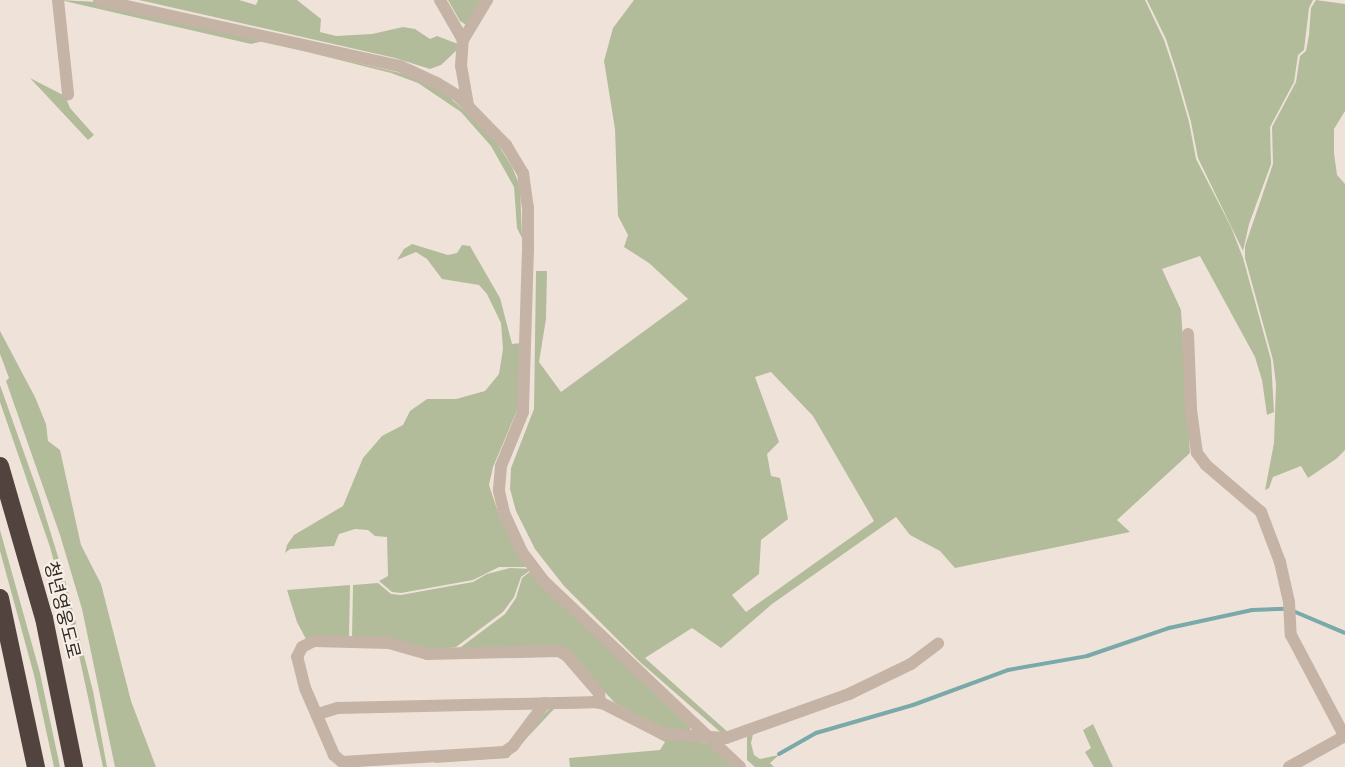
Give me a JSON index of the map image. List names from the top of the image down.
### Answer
{
  "streets": {
    "highway": ["청년영웅도로"]
  }
}
